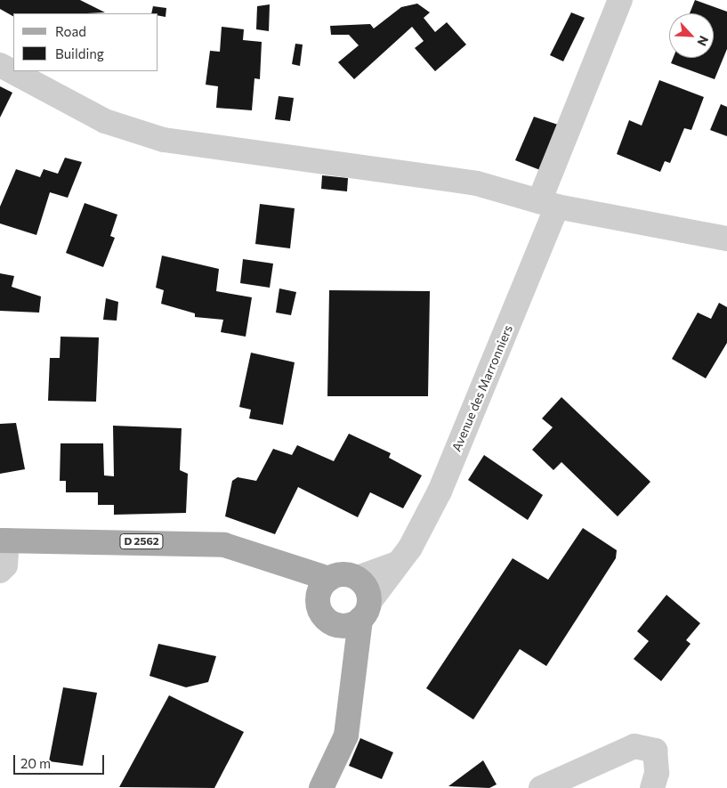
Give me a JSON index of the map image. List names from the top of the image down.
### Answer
{
  "streets": {
    "main road": ["D 2562"],
    "street": ["Avenue des Marronniers"]
  },
  "crossings": [
    ["Avenue des Marronniers", "D 2562"]
  ],
  "legend": ["Road", "Building"],
  "scale_bar": "20 m",
  "north": "bottom right"
}
